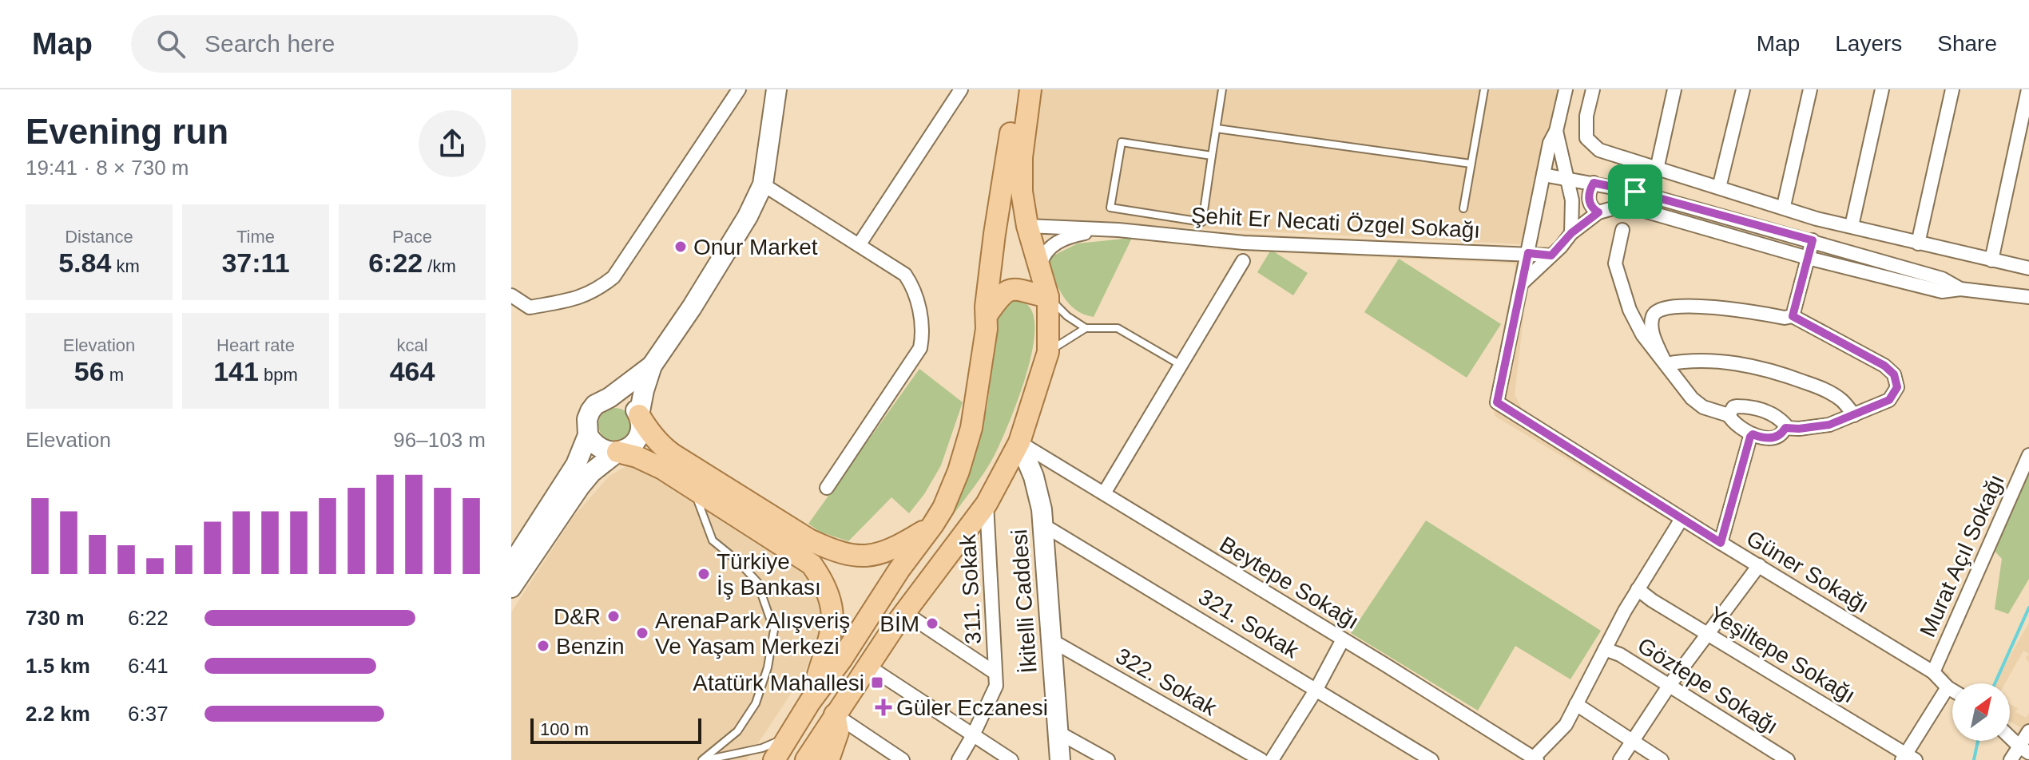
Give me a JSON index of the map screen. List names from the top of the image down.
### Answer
{
  "streets": {
    "street": [
      "Şehit Er Necati Özgel Sokağı",
      "Murat Açıl Sokağı",
      "Güner Sokağı",
      "Beytepe Sokağı",
      "311. Sokak",
      "İkitelli Caddesi",
      "321. Sokak",
      "Yeşiltepe Sokağı",
      "322. Sokak",
      "Göztepe Sokağı"
    ]
  },
  "crossings": [
    ["Murat Açıl Sokağı", "Güner Sokağı"],
    ["Beytepe Sokağı", "İkitelli Caddesi"],
    ["İkitelli Caddesi", "321. Sokak"],
    ["İkitelli Caddesi", "322. Sokak"]
  ],
  "places": {
    "other": [
      "Onur Market",
      "Türkiye İş Bankası",
      "D&R",
      "BİM",
      "ArenaPark Alışveriş Ve Yaşam Merkezi",
      "Benzin"
    ],
    "transit": ["Atatürk Mahallesi"],
    "health": ["Güler Eczanesi"]
  },
  "scale_bar": "100 m",
  "north": "top right",
  "page": {
    "header": "Map",
    "search": "Search here",
    "nav": ["Map", "Layers", "Share"],
    "heading": ["Evening run", "19:41 · 8 × 730 m"],
    "stats": [
      ["Distance", "5.84 km"],
      ["Time", "37:11"],
      ["Pace", "6:22 /km"],
      ["Elevation", "56 m"],
      ["Heart rate", "141 bpm"],
      ["kcal", "464"]
    ],
    "chart": ["Elevation", "96–103 m"],
    "list": [
      {
        "name": "730 m",
        "note": "6:22"
      },
      {
        "name": "1.5 km",
        "note": "6:41"
      },
      {
        "name": "2.2 km",
        "note": "6:37"
      }
    ],
    "scale": "100 m"
  }
}
